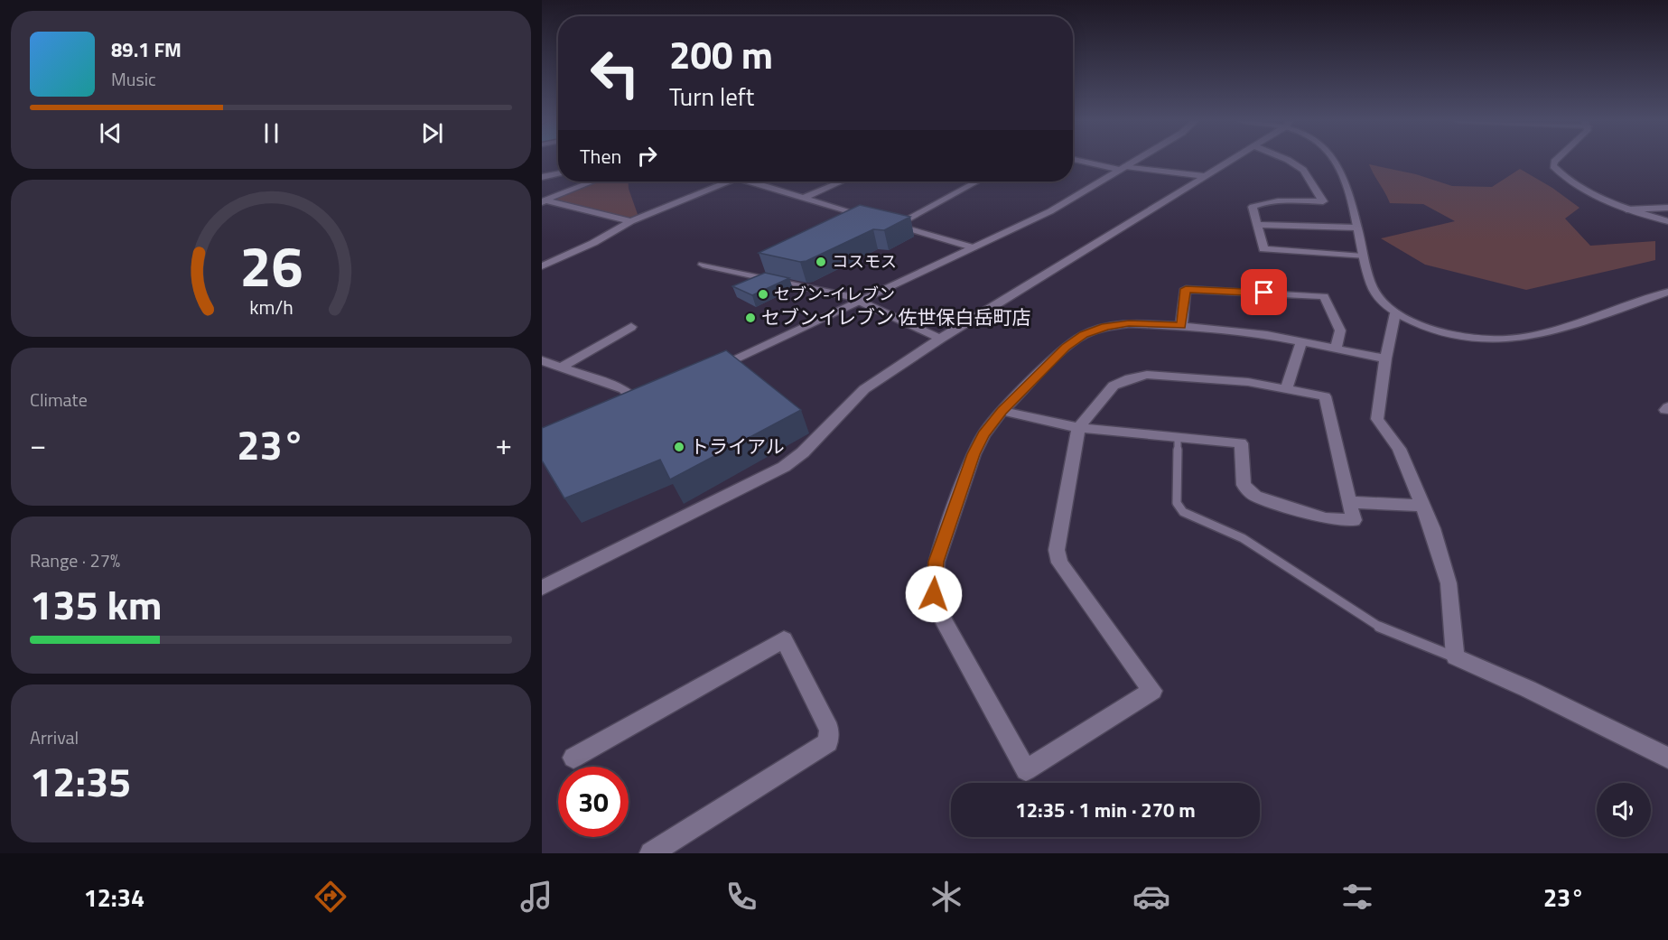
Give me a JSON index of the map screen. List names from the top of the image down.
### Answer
{
  "places": [
    "コスモス",
    "セブン-イレブン",
    "セブンイレブン 佐世保白岳町店",
    "トライアル"
  ],
  "page": {
    "turn": ["200 m", "Turn left"],
    "song": ["89.1 FM", "Music"],
    "then": "Then",
    "tile": [
      "Climate",
      ["Range · 27%", "135 km"],
      ["Arrival", "12:35"]
    ],
    "heat": ["−", "23°", "+"],
    "limit": "30",
    "trip": "12:35 · 1 min · 270 m",
    "tabs": ["12:34", "23°"],
    "gauge": ["26", "km/h"]
  }
}
